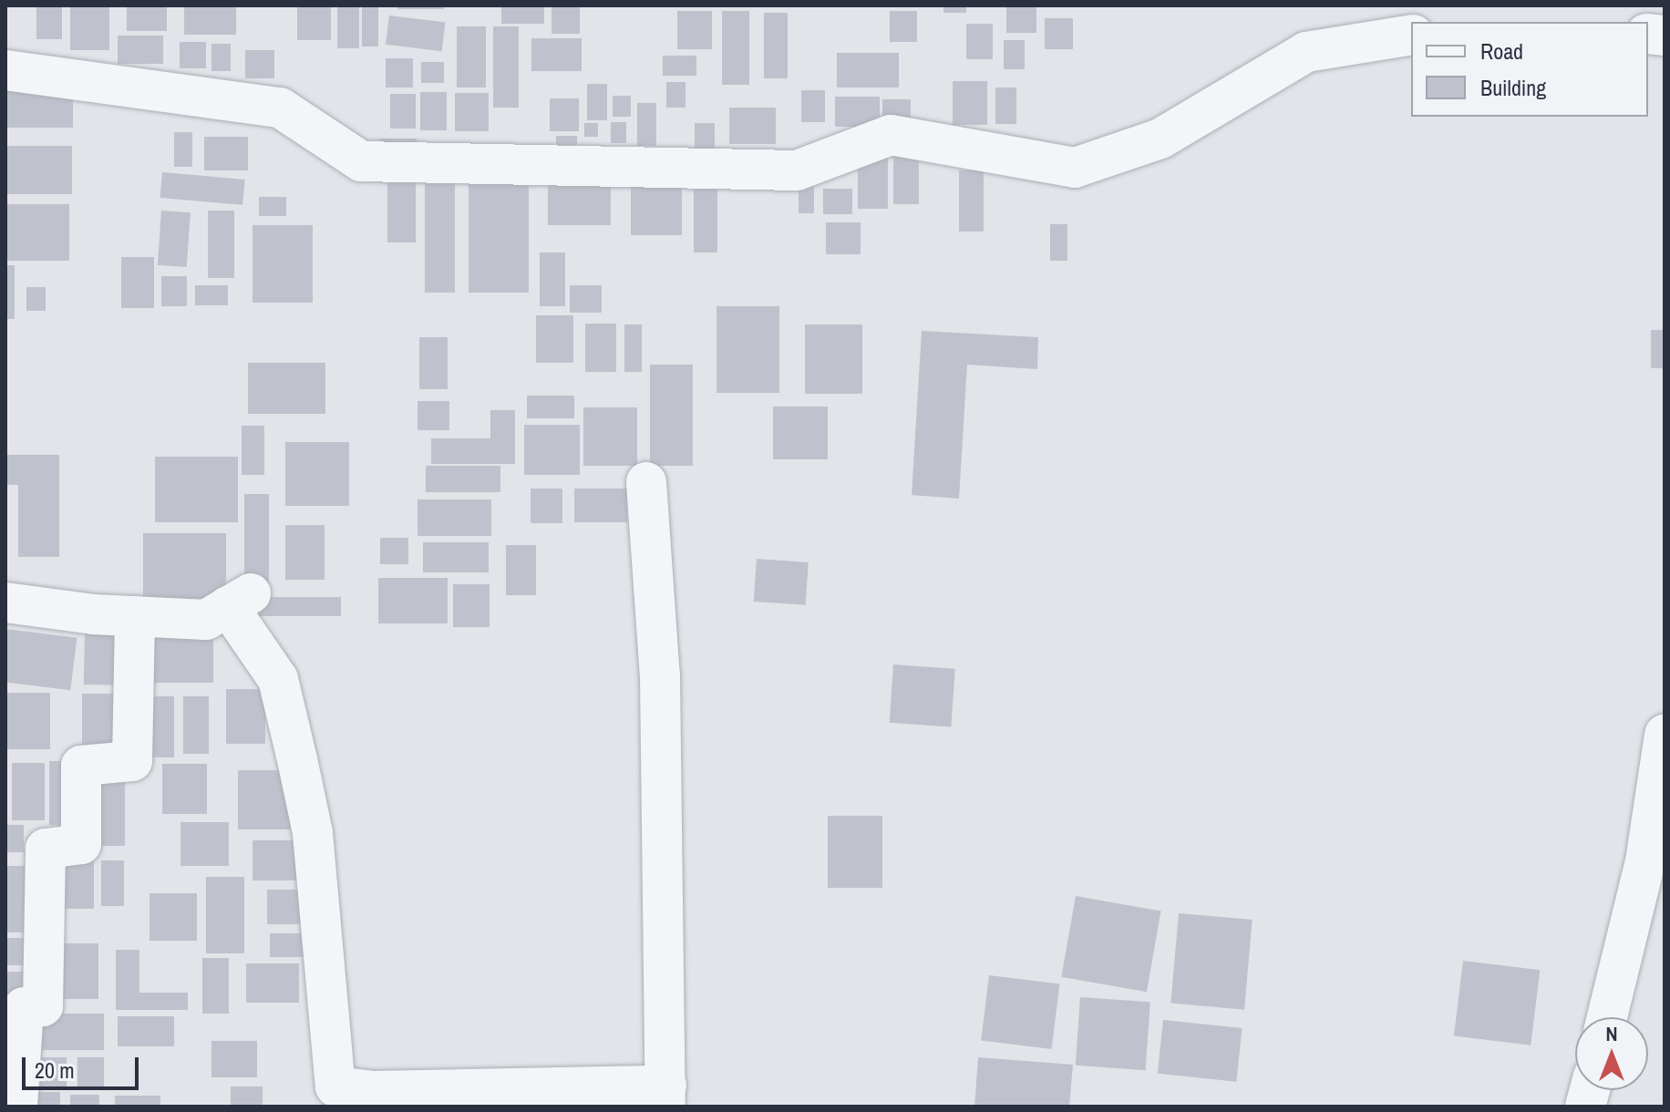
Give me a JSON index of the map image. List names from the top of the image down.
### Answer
{
  "legend": ["Road", "Building"],
  "scale_bar": "20 m",
  "north": "top"
}
